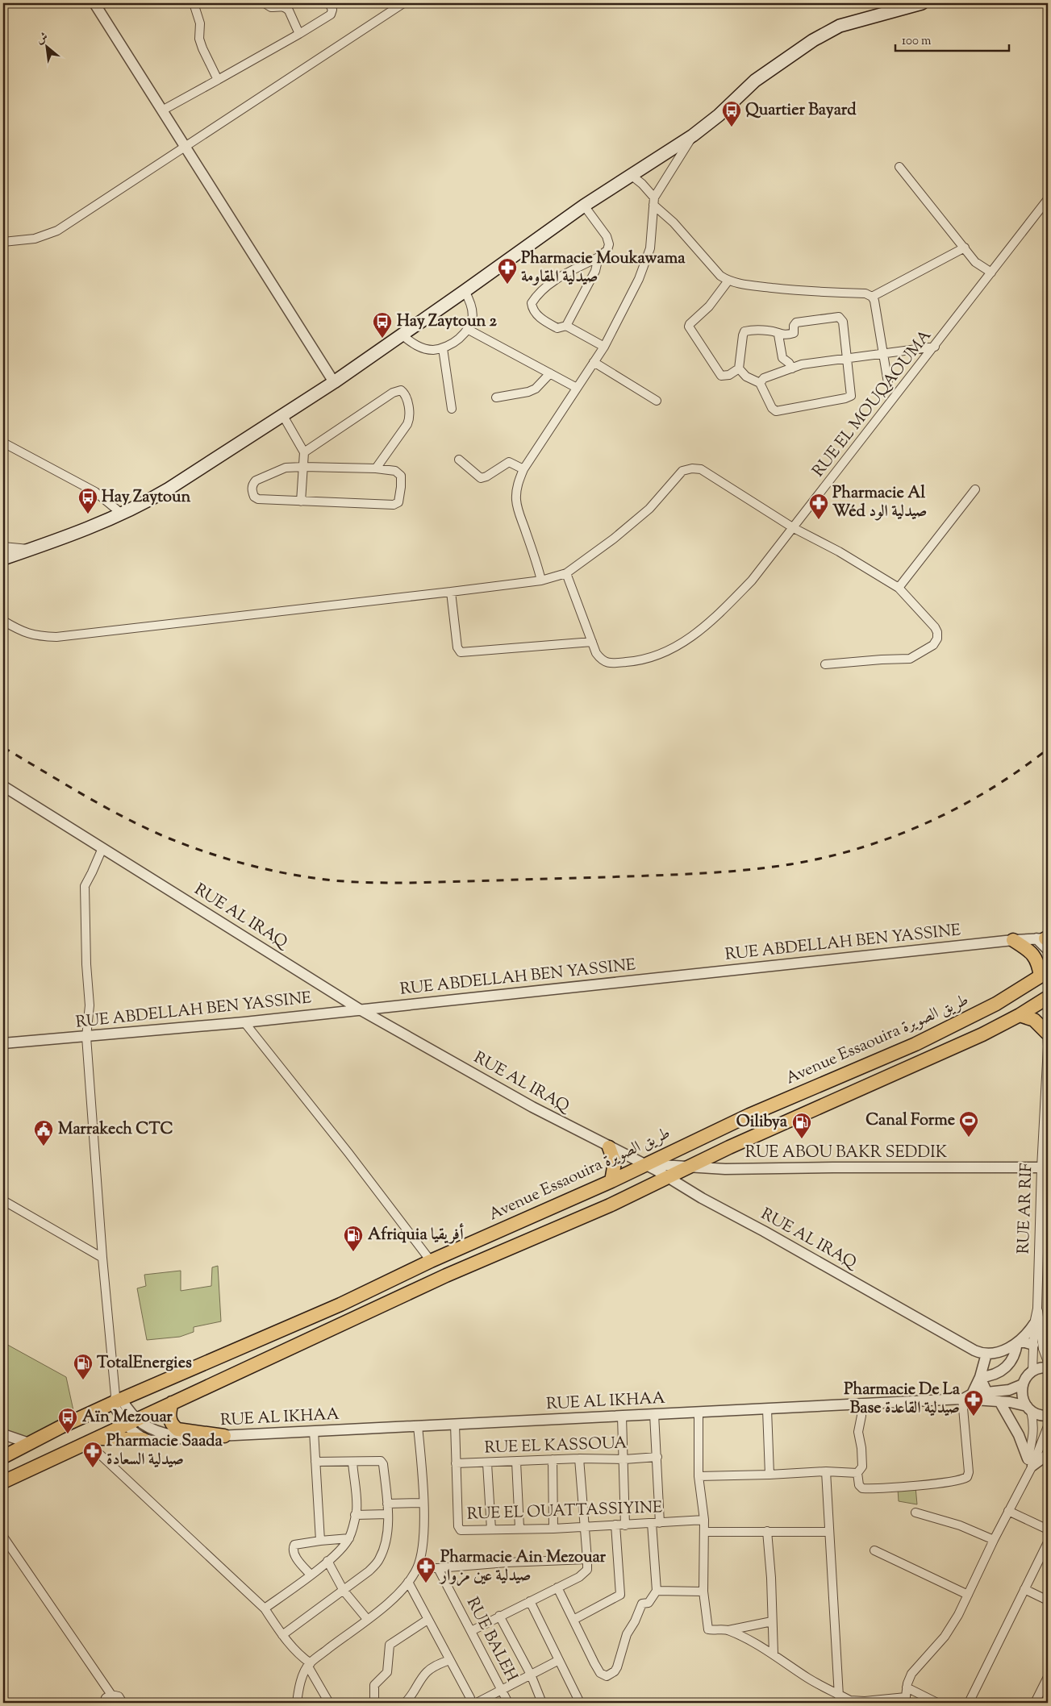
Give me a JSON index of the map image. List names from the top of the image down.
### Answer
{
  "streets": {
    "main road": ["Avenue Essaouira طريق الصويرة"],
    "street": [
      "RUE EL MOUQAOUMA",
      "RUE AL IRAQ",
      "RUE ABDELLAH BEN YASSINE",
      "RUE ABOU BAKR SEDDIK",
      "RUE AR RIF",
      "RUE AL IKHAA",
      "RUE EL KASSOUA",
      "RUE EL OUATTASSIYINE",
      "RUE BALEH"
    ]
  },
  "crossings": [
    ["RUE AL IRAQ", "RUE ABDELLAH BEN YASSINE"],
    ["RUE AL IRAQ", "Avenue Essaouira طريق الصويرة"],
    ["RUE AL IRAQ", "RUE ABOU BAKR SEDDIK"],
    ["Avenue Essaouira طريق الصويرة", "RUE ABOU BAKR SEDDIK"],
    ["Avenue Essaouira طريق الصويرة", "RUE AL IKHAA"],
    ["RUE ABOU BAKR SEDDIK", "RUE AR RIF"],
    ["RUE AL IKHAA", "RUE EL OUATTASSIYINE"],
    ["RUE EL KASSOUA", "RUE EL OUATTASSIYINE"]
  ],
  "places": {
    "bus stop": [
      "Quartier Bayard",
      "Hay Zaytoun 2",
      "Hay Zaytoun",
      "Aïn Mezouar"
    ],
    "pharmacy": [
      "Pharmacie Moukawama صيدلية المقاومة",
      "Pharmacie Al Wéd صيدلية الود",
      "Pharmacie De La Base صيدلية القاعدة",
      "Pharmacie Saada صيدلية السعادة",
      "Pharmacie Ain Mezouar صيدلية عين مزوار"
    ],
    "sports": ["Canal Forme"],
    "fuel station": ["Oilibya", "Afriquia أفريقيا", "TotalEnergies"],
    "public building": ["Marrakech CTC"]
  },
  "scale_bar": "100 m",
  "north": "top left"
}
